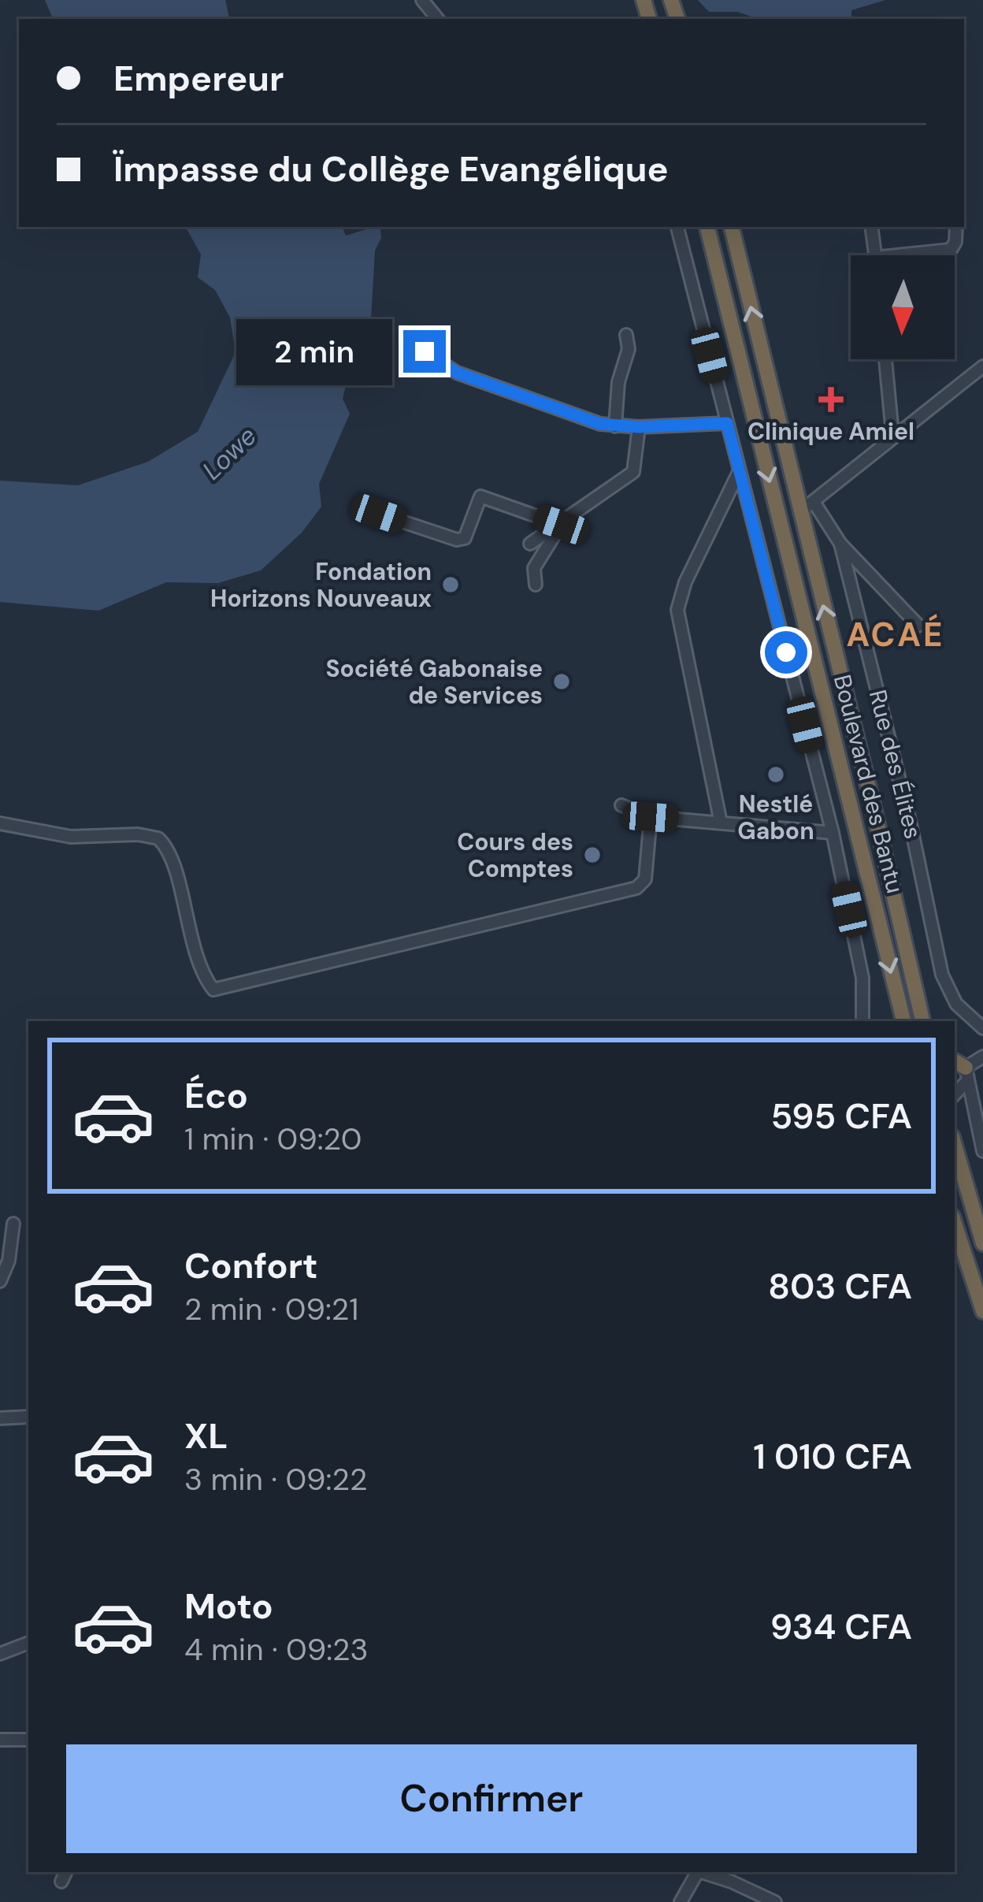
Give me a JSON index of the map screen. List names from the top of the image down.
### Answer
{
  "streets": {
    "highway": ["Boulevard des Bantu"],
    "street": ["Rue des Élites"]
  },
  "districts": ["ACAÉ"],
  "water": ["Lowe"],
  "places": {
    "health": ["Clinique Amiel"],
    "other": [
      "Fondation Horizons Nouveaux",
      "Société Gabonaise de Services",
      "Nestlé Gabon",
      "Cours des Comptes"
    ]
  },
  "north": "bottom",
  "page": {
    "banner": ["Empereur", "Ïmpasse du Collège Evangélique"],
    "bubble": "2 min",
    "list": [
      {
        "name": "Éco",
        "note": "1 min · 09:20",
        "value": "595 CFA"
      },
      {
        "name": "Confort",
        "note": "2 min · 09:21",
        "value": "803 CFA"
      },
      {
        "name": "XL",
        "note": "3 min · 09:22",
        "value": "1 010 CFA"
      },
      {
        "name": "Moto",
        "note": "4 min · 09:23",
        "value": "934 CFA"
      }
    ],
    "buttons": "Confirmer"
  }
}
